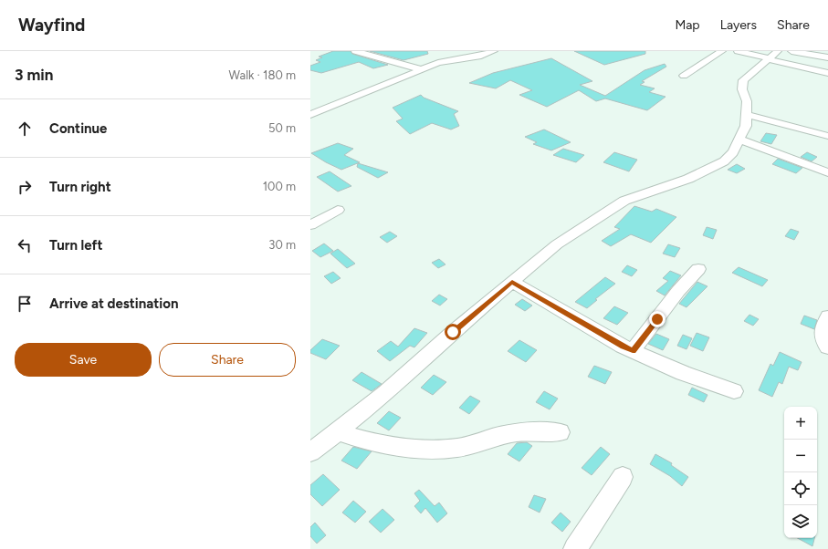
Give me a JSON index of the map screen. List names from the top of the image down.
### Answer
{
  "page": {
    "header": "Wayfind",
    "nav": ["Map", "Layers", "Share"],
    "heading": ["3 min", "Walk · 180 m"],
    "list": [
      ["Continue", "50 m"],
      ["Turn right", "100 m"],
      ["Turn left", "30 m"],
      "Arrive at destination"
    ],
    "buttons": ["Save", "Share"],
    "map_buttons": ["+", "−"]
  }
}
